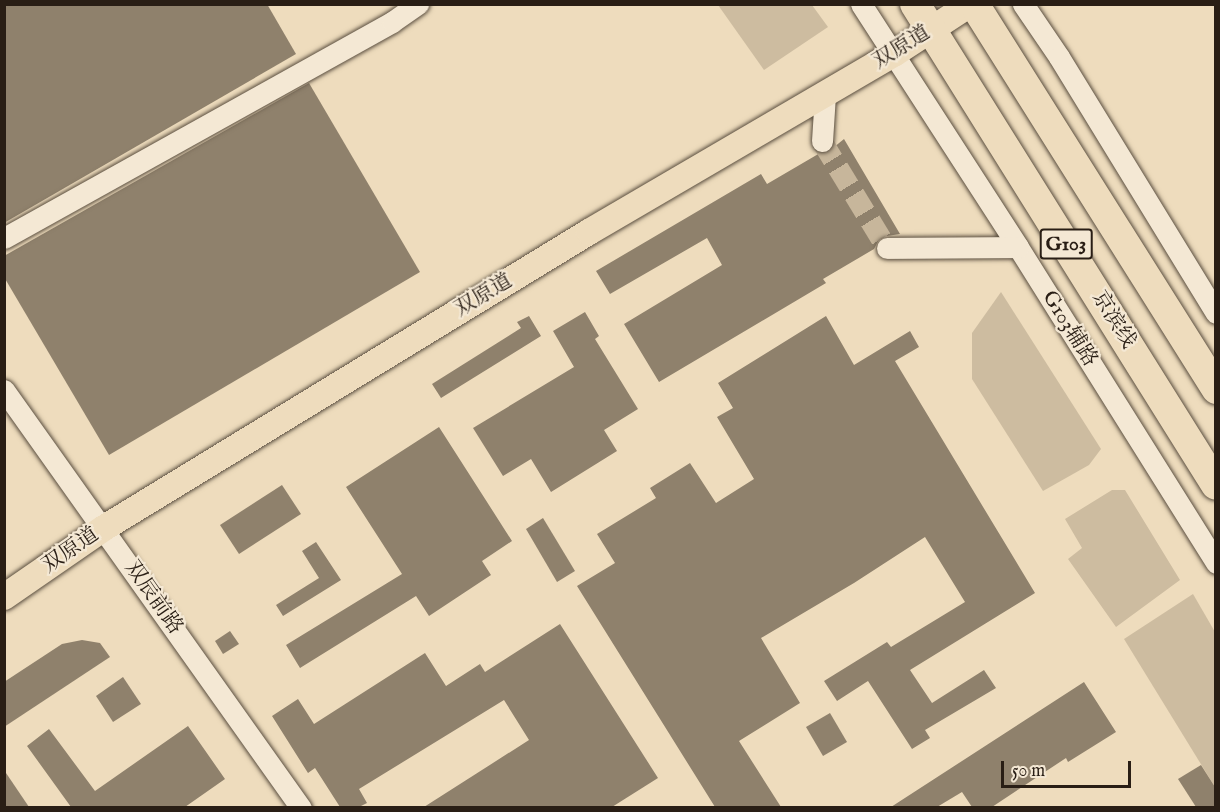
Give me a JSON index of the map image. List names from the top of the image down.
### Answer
{
  "streets": {
    "highway": ["G103", "京滨线"],
    "main road": ["双原道"],
    "street": ["G103辅路", "双辰前路"]
  },
  "crossings": [
    ["双原道", "G103"],
    ["双原道", "京滨线"],
    ["双原道", "G103辅路"],
    ["双原道", "双辰前路"]
  ],
  "scale_bar": "50 m"
}
